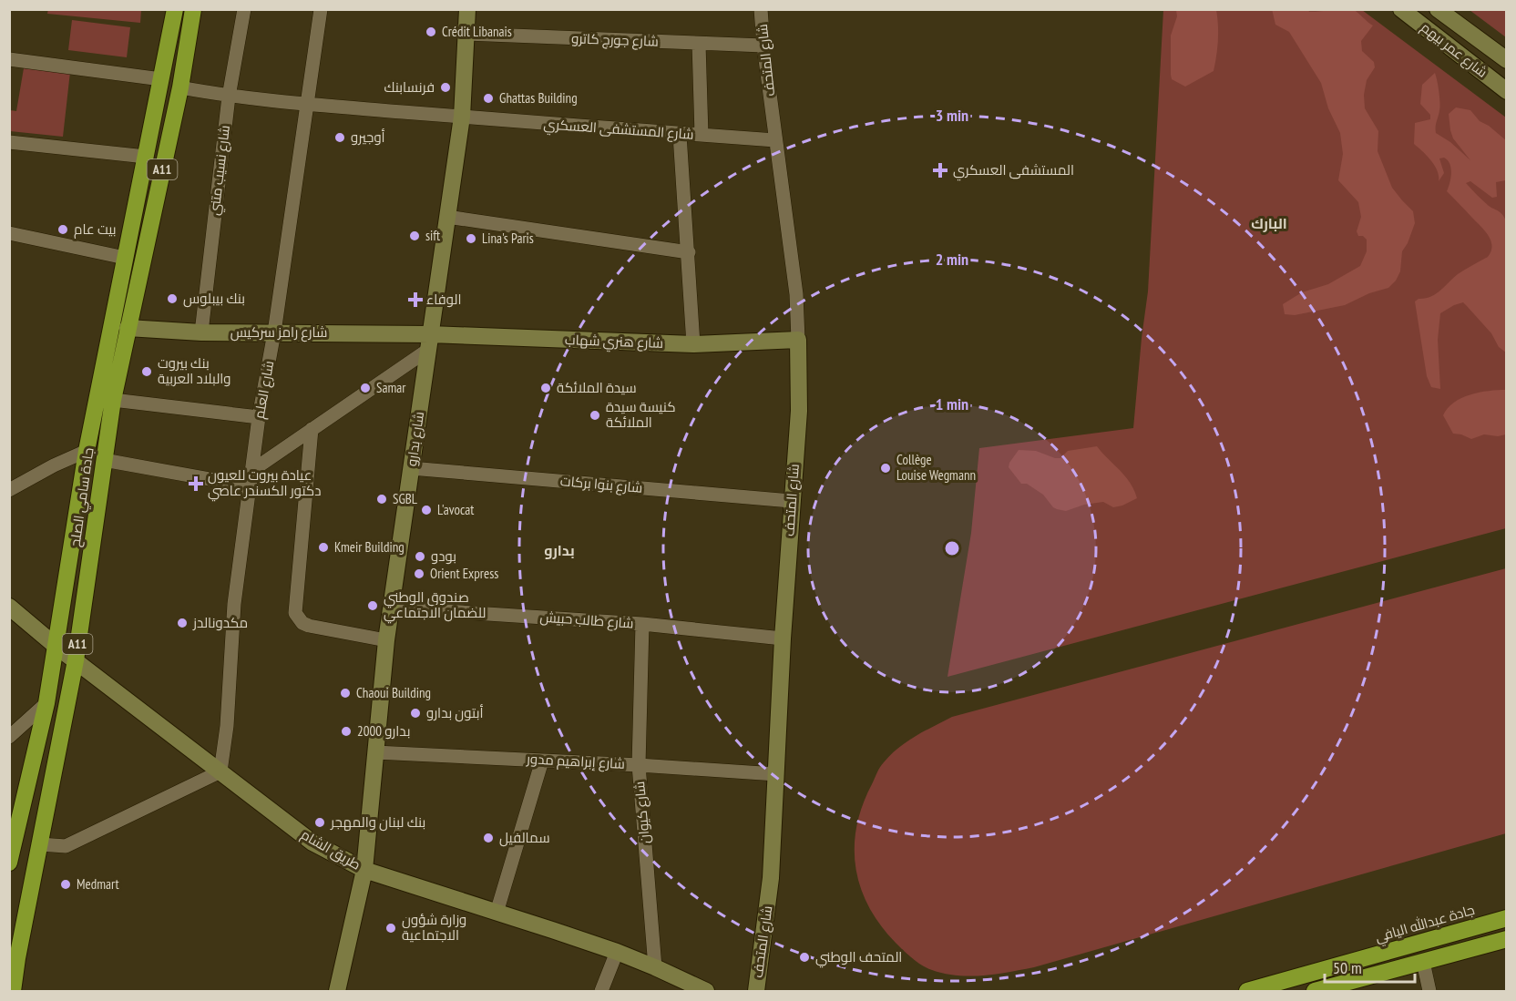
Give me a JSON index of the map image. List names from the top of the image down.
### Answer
{
  "streets": {
    "highway": ["A11", "جادة سامي الصلح", "جادة عبدالله اليافي"],
    "street": [
      "شارع جورج كاترو",
      "شارع عمر بيهم",
      "شارع المتحف",
      "شارع المستشفى العسكري",
      "شارع نسيب متني",
      "شارع رامز سركيس",
      "شارع هنري شهاب",
      "شارع العلم",
      "شارع بدارو",
      "شارع بنوا بركات",
      "شارع طالب حبيش",
      "شارع إبراهيم مدور",
      "شارع كيوان",
      "طريق الشام"
    ]
  },
  "crossings": [
    ["شارع جورج كاترو", "شارع المتحف"],
    ["شارع جورج كاترو", "شارع بدارو"],
    ["شارع المتحف", "شارع المستشفى العسكري"],
    ["شارع المتحف", "شارع هنري شهاب"],
    ["شارع المتحف", "شارع بنوا بركات"],
    ["شارع المتحف", "شارع طالب حبيش"],
    ["شارع المتحف", "شارع إبراهيم مدور"],
    ["شارع المستشفى العسكري", "شارع نسيب متني"],
    ["شارع المستشفى العسكري", "شارع العلم"],
    ["شارع المستشفى العسكري", "شارع بدارو"],
    ["شارع المستشفى العسكري", "جادة سامي الصلح"],
    ["شارع نسيب متني", "شارع رامز سركيس"],
    ["شارع رامز سركيس", "شارع هنري شهاب"],
    ["شارع رامز سركيس", "شارع العلم"],
    ["شارع رامز سركيس", "شارع بدارو"],
    ["شارع رامز سركيس", "جادة سامي الصلح"],
    ["شارع هنري شهاب", "شارع بدارو"],
    ["شارع العلم", "طريق الشام"],
    ["شارع بدارو", "شارع بنوا بركات"],
    ["شارع بدارو", "شارع طالب حبيش"],
    ["شارع بدارو", "شارع إبراهيم مدور"],
    ["شارع بدارو", "طريق الشام"],
    ["جادة سامي الصلح", "طريق الشام"],
    ["شارع طالب حبيش", "شارع كيوان"],
    ["شارع إبراهيم مدور", "شارع كيوان"],
    ["شارع كيوان", "طريق الشام"]
  ],
  "districts": ["البارك", "بدارو"],
  "places": {
    "other": [
      "Crédit Libanais",
      "فرنسابنك",
      "Ghattas Building",
      "أوجيرو",
      "بيت عام",
      "sift",
      "Lina's Paris",
      "بنك بيبلوس",
      "بنك بيروت والبلاد العربية",
      "Samar",
      "سيدة الملائكة",
      "كنيسة سيدة الملائكة",
      "Collège Louise Wegmann",
      "SGBL",
      "L'avocat",
      "Kmeir Building",
      "بودو",
      "Orient Express",
      "صندوق الوطني للضمان الاجتماعي",
      "مكدونالدز",
      "Chaoui Building",
      "أبتون بدارو",
      "بدارو 2000",
      "بنك لبنان والمهجر",
      "سمالفيل",
      "Medmart",
      "وزارة شؤون الاجتماعية",
      "المتحف الوطني"
    ],
    "health": ["المستشفى العسكري", "الوفاء", "عيادة بيروت للعيون دكتور الكسندر عاصي"]
  },
  "scale_bar": "50 m",
  "rings": ["3 min", "2 min", "1 min"]
}
